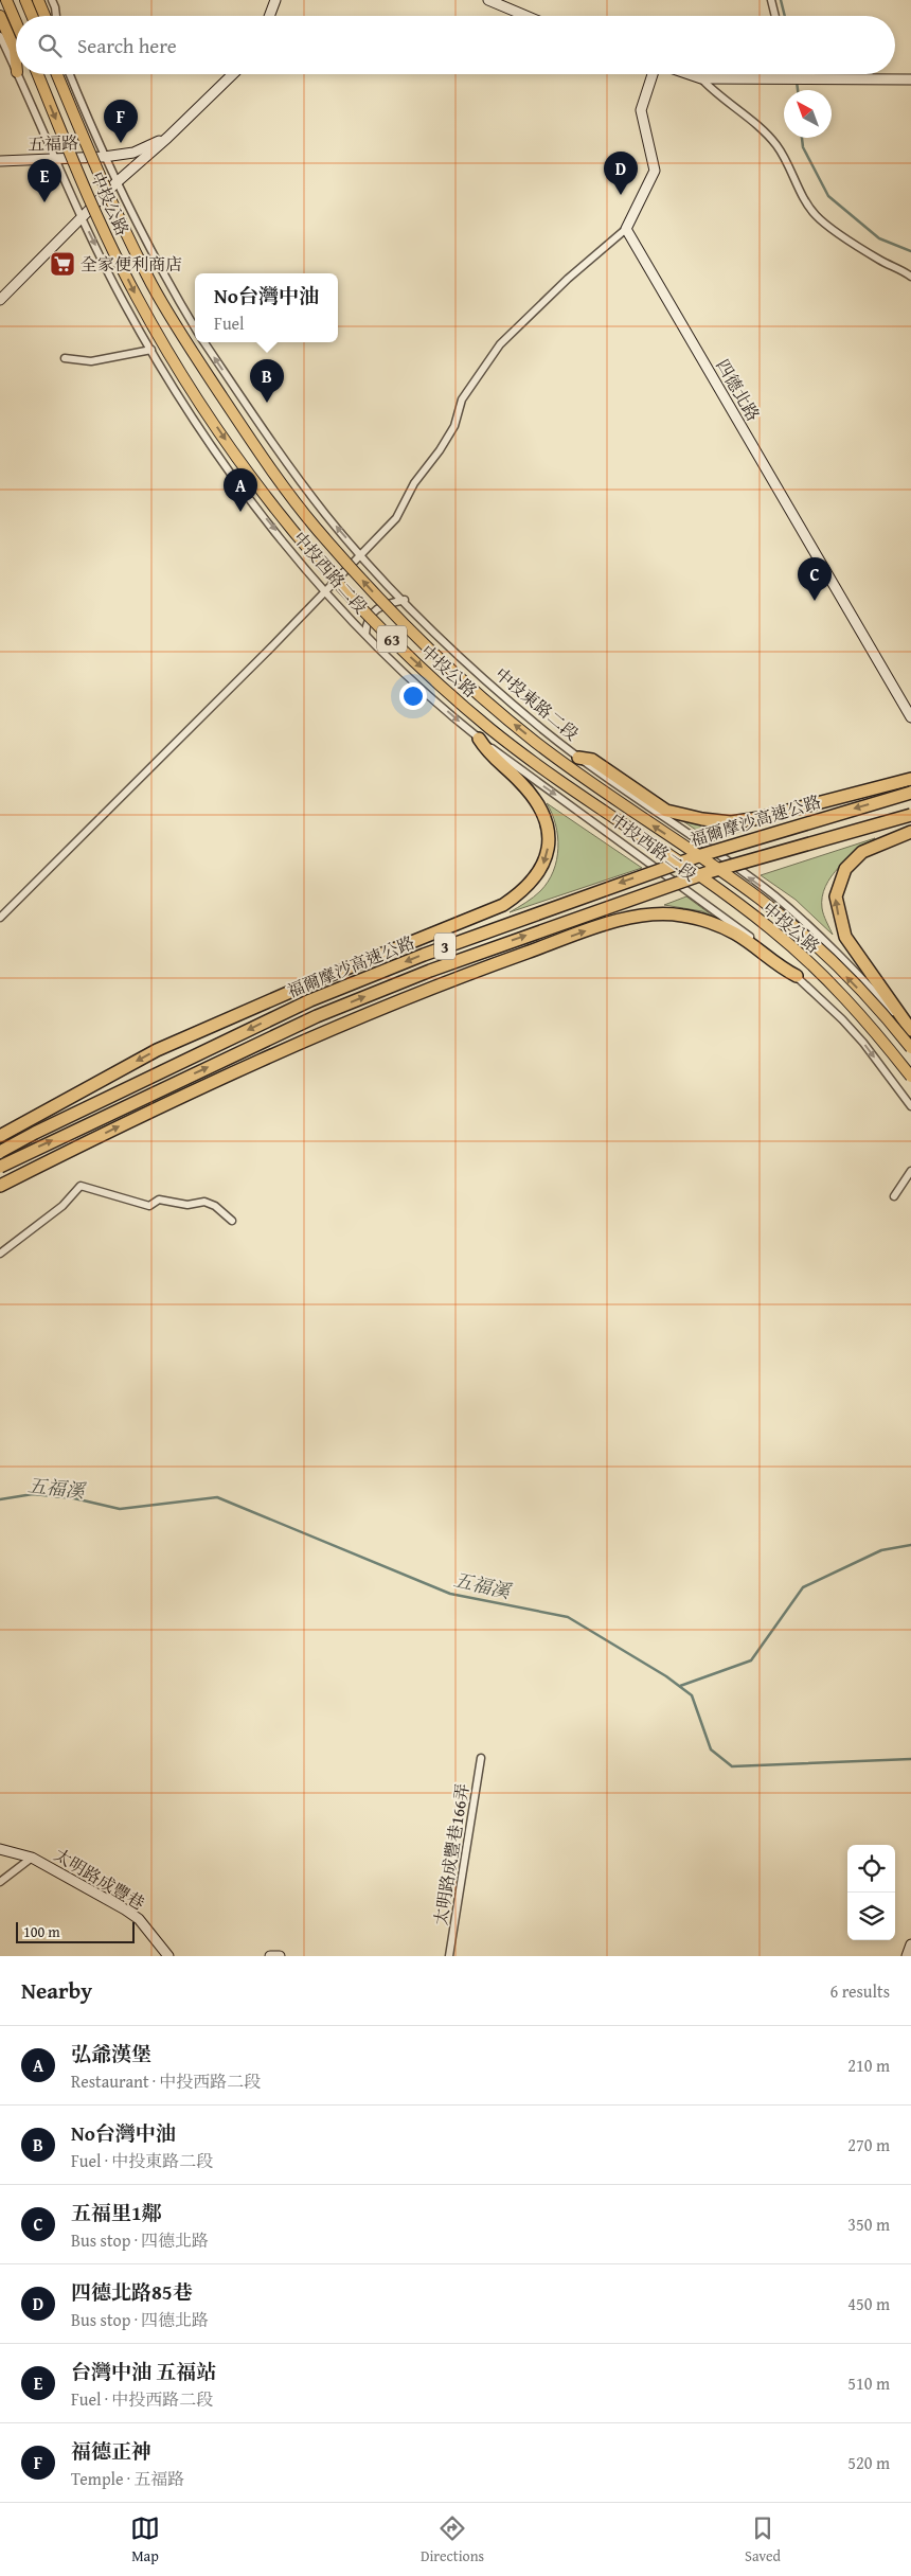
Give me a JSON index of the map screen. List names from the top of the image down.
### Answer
{
  "streets": {
    "highway": ["福爾摩沙高速公路", "3"],
    "main road": ["中投公路", "63"],
    "street": [
      "五福路",
      "四德北路",
      "中投西路二段",
      "中投東路二段",
      "太明路成豐巷166弄",
      "太明路成豐巷"
    ]
  },
  "crossings": [
    ["五福路", "中投西路二段"],
    ["五福路", "中投東路二段"]
  ],
  "one_way": ["中投西路二段", "中投東路二段"],
  "water": ["五福溪"],
  "places": {
    "supermarket": ["全家便利商店"]
  },
  "scale_bar": "100 m",
  "north": "top left",
  "page": {
    "search": "Search here",
    "pins": [
      "F",
      "D",
      "E",
      "B",
      "A",
      "C"
    ],
    "popup": ["No台灣中油", "Fuel"],
    "scale": "100 m",
    "heading": ["Nearby", "6 results"],
    "list": [
      {
        "mark": "A",
        "name": "弘爺漢堡",
        "note": "Restaurant · 中投西路二段",
        "value": "210 m"
      },
      {
        "mark": "B",
        "name": "No台灣中油",
        "note": "Fuel · 中投東路二段",
        "value": "270 m"
      },
      {
        "mark": "C",
        "name": "五福里1鄰",
        "note": "Bus stop · 四德北路",
        "value": "350 m"
      },
      {
        "mark": "D",
        "name": "四德北路85巷",
        "note": "Bus stop · 四德北路",
        "value": "450 m"
      },
      {
        "mark": "E",
        "name": "台灣中油 五福站",
        "note": "Fuel · 中投西路二段",
        "value": "510 m"
      },
      {
        "mark": "F",
        "name": "福德正神",
        "note": "Temple · 五福路",
        "value": "520 m"
      }
    ],
    "nav": ["Map", "Directions", "Saved"]
  }
}
